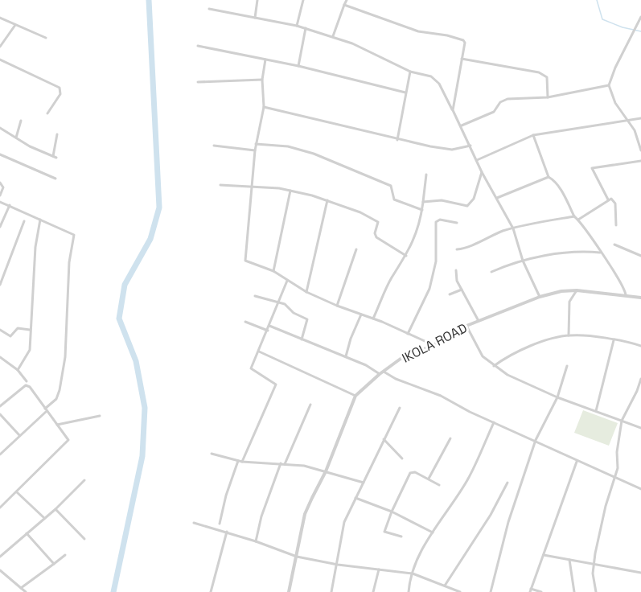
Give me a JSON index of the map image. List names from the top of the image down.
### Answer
{
  "streets": {
    "street": ["IKOLA ROAD"]
  }
}
